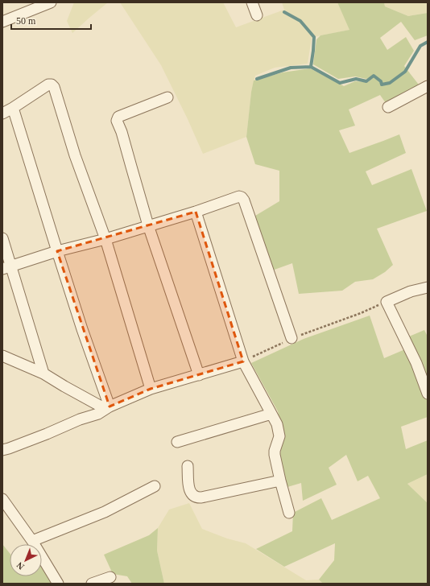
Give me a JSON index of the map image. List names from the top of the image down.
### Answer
{
  "scale_bar": "50 m",
  "north": "bottom left"
}
